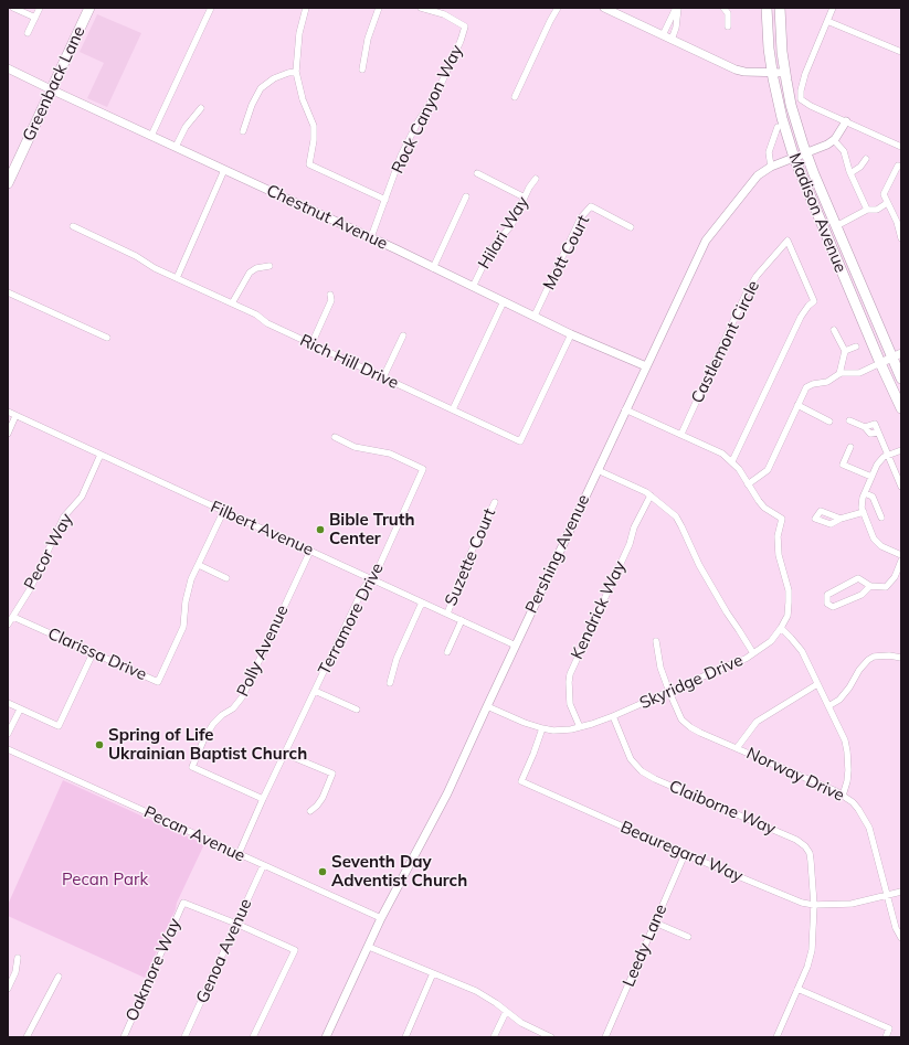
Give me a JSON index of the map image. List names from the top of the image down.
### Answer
{
  "streets": {
    "main road": ["Greenback Lane", "Madison Avenue"],
    "street": [
      "Rock Canyon Way",
      "Chestnut Avenue",
      "Hilari Way",
      "Mott Court",
      "Castlemont Circle",
      "Rich Hill Drive",
      "Filbert Avenue",
      "Pecor Way",
      "Pershing Avenue",
      "Suzette Court",
      "Kendrick Way",
      "Terramore Drive",
      "Polly Avenue",
      "Clarissa Drive",
      "Skyridge Drive",
      "Norway Drive",
      "Claiborne Way",
      "Pecan Avenue",
      "Beauregard Way",
      "Leedy Lane",
      "Genoa Avenue",
      "Oakmore Way"
    ]
  },
  "crossings": [
    ["Greenback Lane", "Chestnut Avenue"],
    ["Rock Canyon Way", "Chestnut Avenue"],
    ["Madison Avenue", "Pershing Avenue"],
    ["Chestnut Avenue", "Hilari Way"],
    ["Chestnut Avenue", "Mott Court"],
    ["Chestnut Avenue", "Rich Hill Drive"],
    ["Chestnut Avenue", "Pershing Avenue"],
    ["Filbert Avenue", "Pecor Way"],
    ["Filbert Avenue", "Pershing Avenue"],
    ["Filbert Avenue", "Suzette Court"],
    ["Filbert Avenue", "Terramore Drive"],
    ["Filbert Avenue", "Polly Avenue"],
    ["Filbert Avenue", "Clarissa Drive"],
    ["Pecor Way", "Clarissa Drive"],
    ["Pershing Avenue", "Skyridge Drive"],
    ["Pershing Avenue", "Pecan Avenue"],
    ["Kendrick Way", "Skyridge Drive"],
    ["Terramore Drive", "Polly Avenue"],
    ["Terramore Drive", "Pecan Avenue"],
    ["Skyridge Drive", "Norway Drive"],
    ["Skyridge Drive", "Claiborne Way"],
    ["Skyridge Drive", "Beauregard Way"],
    ["Norway Drive", "Beauregard Way"],
    ["Claiborne Way", "Beauregard Way"],
    ["Pecan Avenue", "Genoa Avenue"],
    ["Beauregard Way", "Leedy Lane"],
    ["Genoa Avenue", "Oakmore Way"]
  ],
  "parks": ["Pecan Park"],
  "places": ["Bible Truth Center", "Spring of Life Ukrainian Baptist Church", "Seventh Day Adventist Church"]
}
